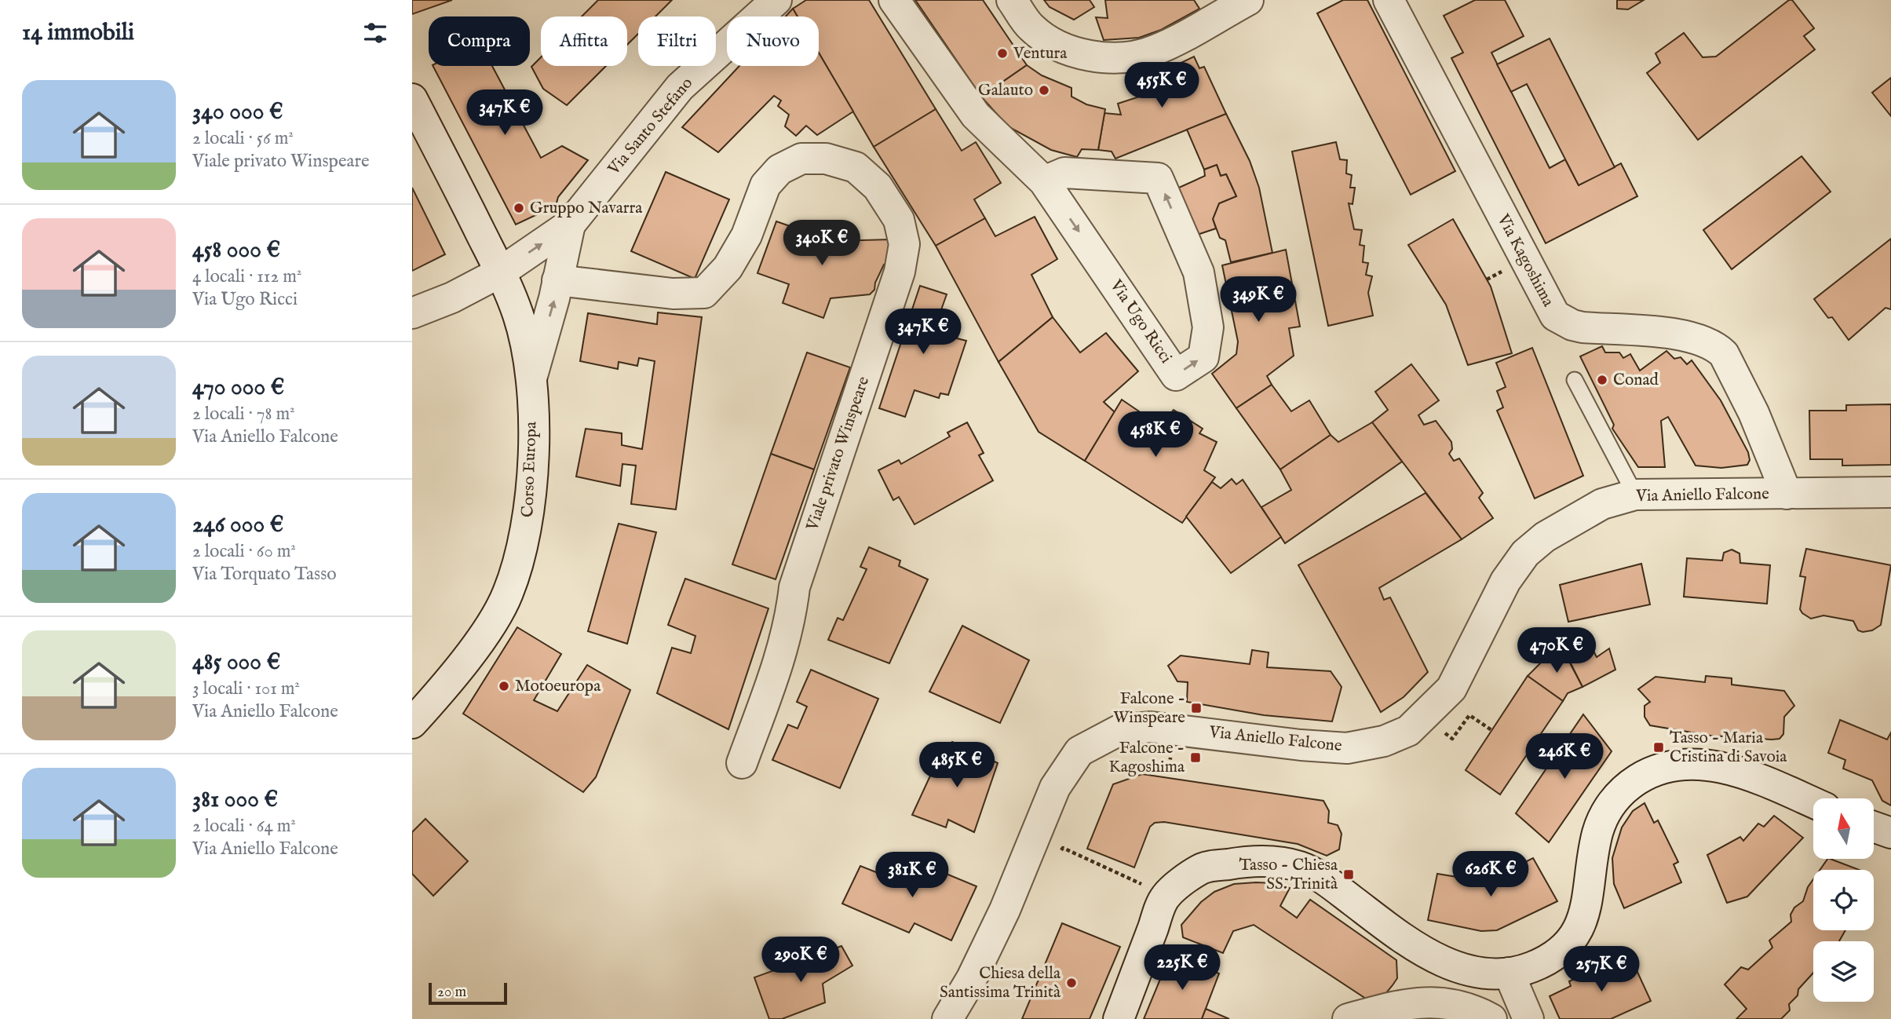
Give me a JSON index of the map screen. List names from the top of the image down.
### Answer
{
  "streets": {
    "street": [
      "Via Santo Stefano",
      "Via Kagoshima",
      "Via Ugo Ricci",
      "Viale privato Winspeare",
      "Corso Europa",
      "Via Aniello Falcone"
    ]
  },
  "crossings": [
    ["Via Kagoshima", "Via Aniello Falcone"]
  ],
  "places": {
    "other": [
      "Ventura",
      "Galauto",
      "Gruppo Navarra",
      "Conad",
      "Motoeuropa",
      "Chiesa della Santissima Trinità"
    ],
    "transit": [
      "Falcone - Winspeare",
      "Tasso - Maria Cristina di Savoia",
      "Falcone - Kagoshima",
      "Tasso - Chiesa SS. Trinità"
    ]
  },
  "scale_bar": "20 m",
  "north": "top",
  "page": {
    "heading": "14 immobili",
    "chip": [
      "Compra",
      "Affitta",
      "Filtri",
      "Nuovo"
    ],
    "price": [
      "455K €",
      "347K €",
      "340K €",
      "349K €",
      "347K €",
      "458K €",
      "470K €",
      "246K €",
      "485K €",
      "626K €",
      "381K €",
      "290K €",
      "225K €",
      "257K €"
    ],
    "list": [
      {
        "name": "340 000 €",
        "note": "2 locali · 56 m² · Viale privato Winspeare"
      },
      {
        "name": "458 000 €",
        "note": "4 locali · 112 m² · Via Ugo Ricci"
      },
      {
        "name": "470 000 €",
        "note": "2 locali · 78 m² · Via Aniello Falcone"
      },
      {
        "name": "246 000 €",
        "note": "2 locali · 60 m² · Via Torquato Tasso"
      },
      {
        "name": "485 000 €",
        "note": "3 locali · 101 m² · Via Aniello Falcone"
      },
      {
        "name": "381 000 €",
        "note": "2 locali · 64 m² · Via Aniello Falcone"
      }
    ],
    "scale": "20 m"
  }
}
